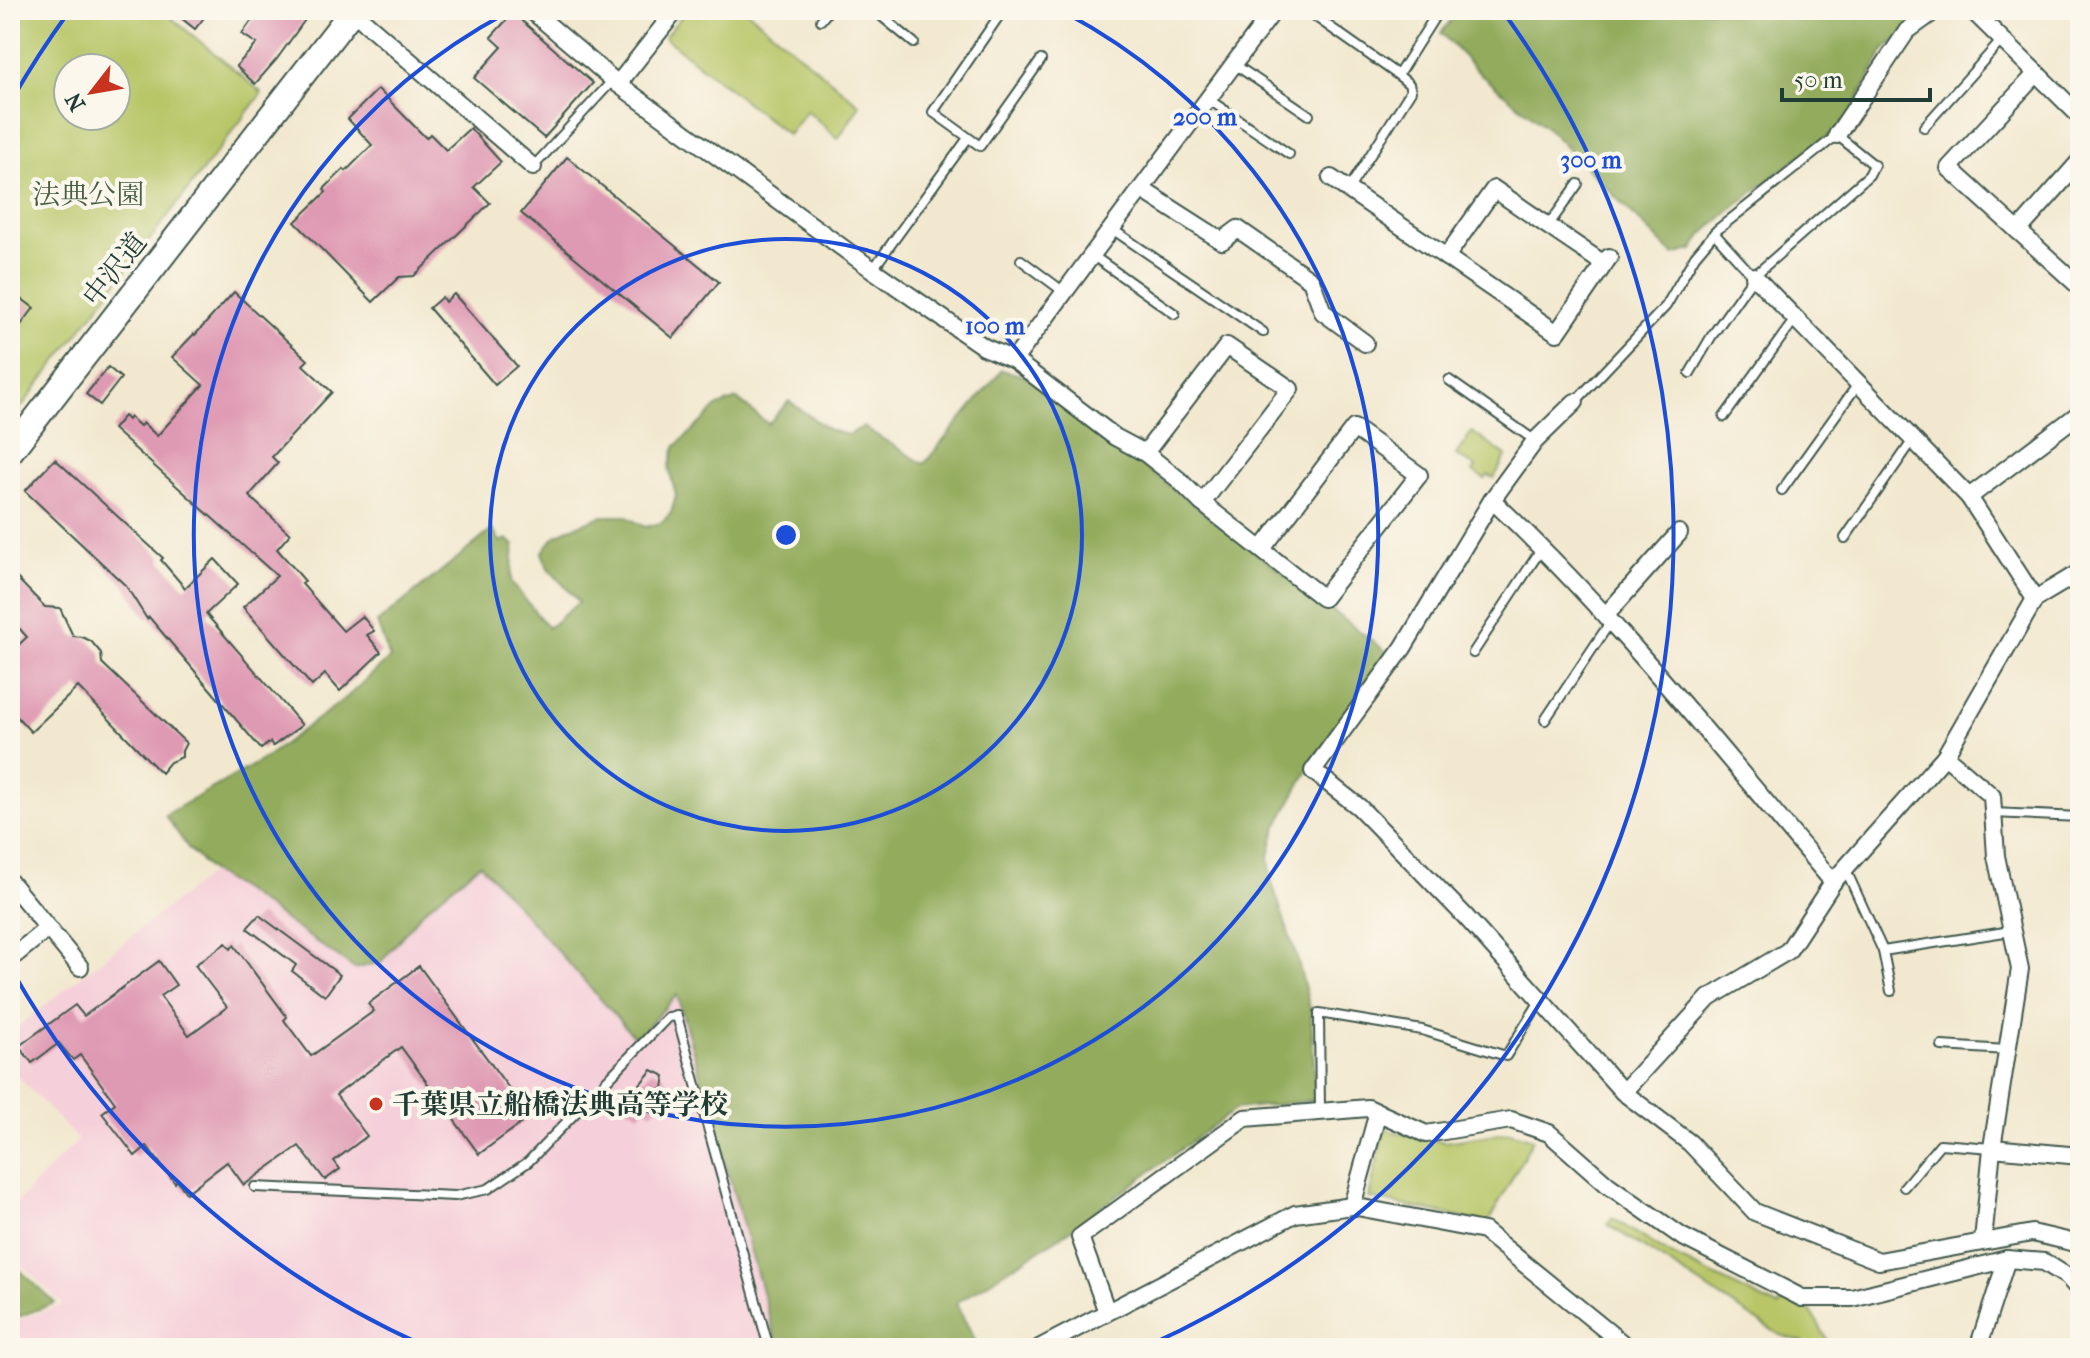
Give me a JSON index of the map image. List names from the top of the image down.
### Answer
{
  "streets": {
    "street": ["中沢道"]
  },
  "parks": ["法典公園"],
  "places": ["千葉県立船橋法典高等学校"],
  "scale_bar": "50 m",
  "north": "bottom left",
  "rings": ["200 m", "300 m", "100 m"]
}
